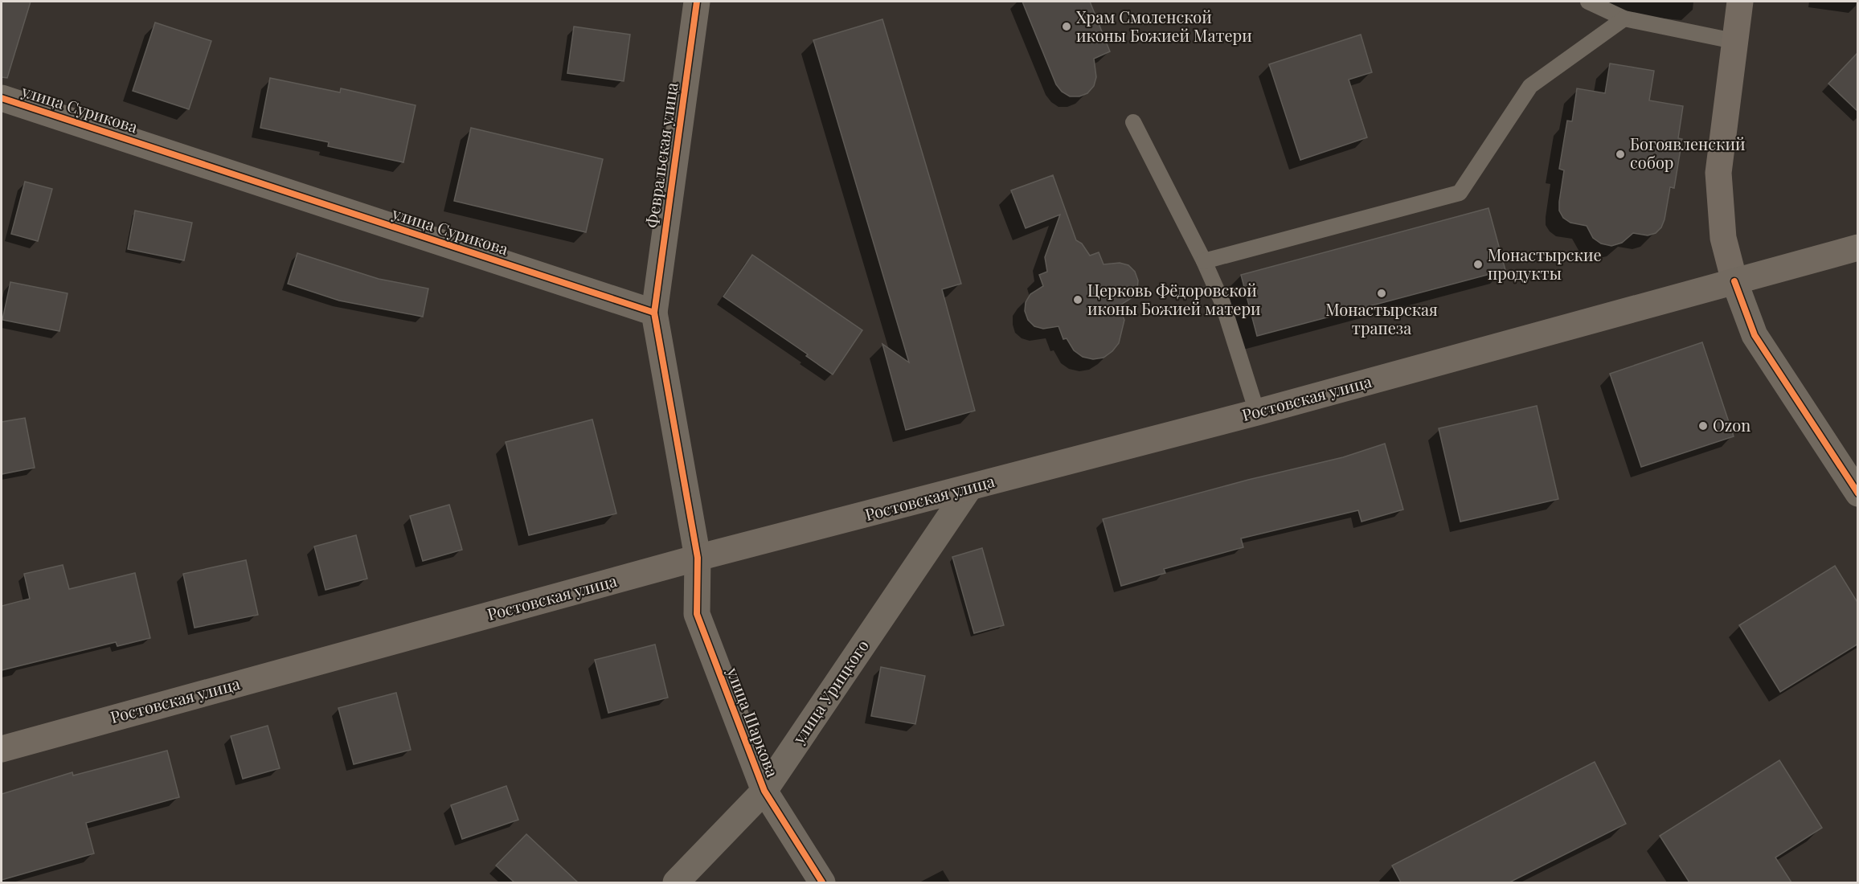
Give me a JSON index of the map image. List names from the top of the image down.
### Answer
{
  "streets": {
    "main road": ["Ростовская улица"],
    "street": [
      "улица Сурикова",
      "Февральская улица",
      "улица Урицкого",
      "улица Шаркова"
    ]
  },
  "crossings": [
    ["улица Сурикова", "Февральская улица"],
    ["Ростовская улица", "улица Урицкого"],
    ["Ростовская улица", "улица Шаркова"],
    ["улица Урицкого", "улица Шаркова"]
  ],
  "places": [
    "Храм Смоленской иконы Божией Матери",
    "Богоявленский собор",
    "Монастырские продукты",
    "Монастырская трапеза",
    "Церковь Фёдоровской иконы Божией матери",
    "Ozon"
  ]
}
